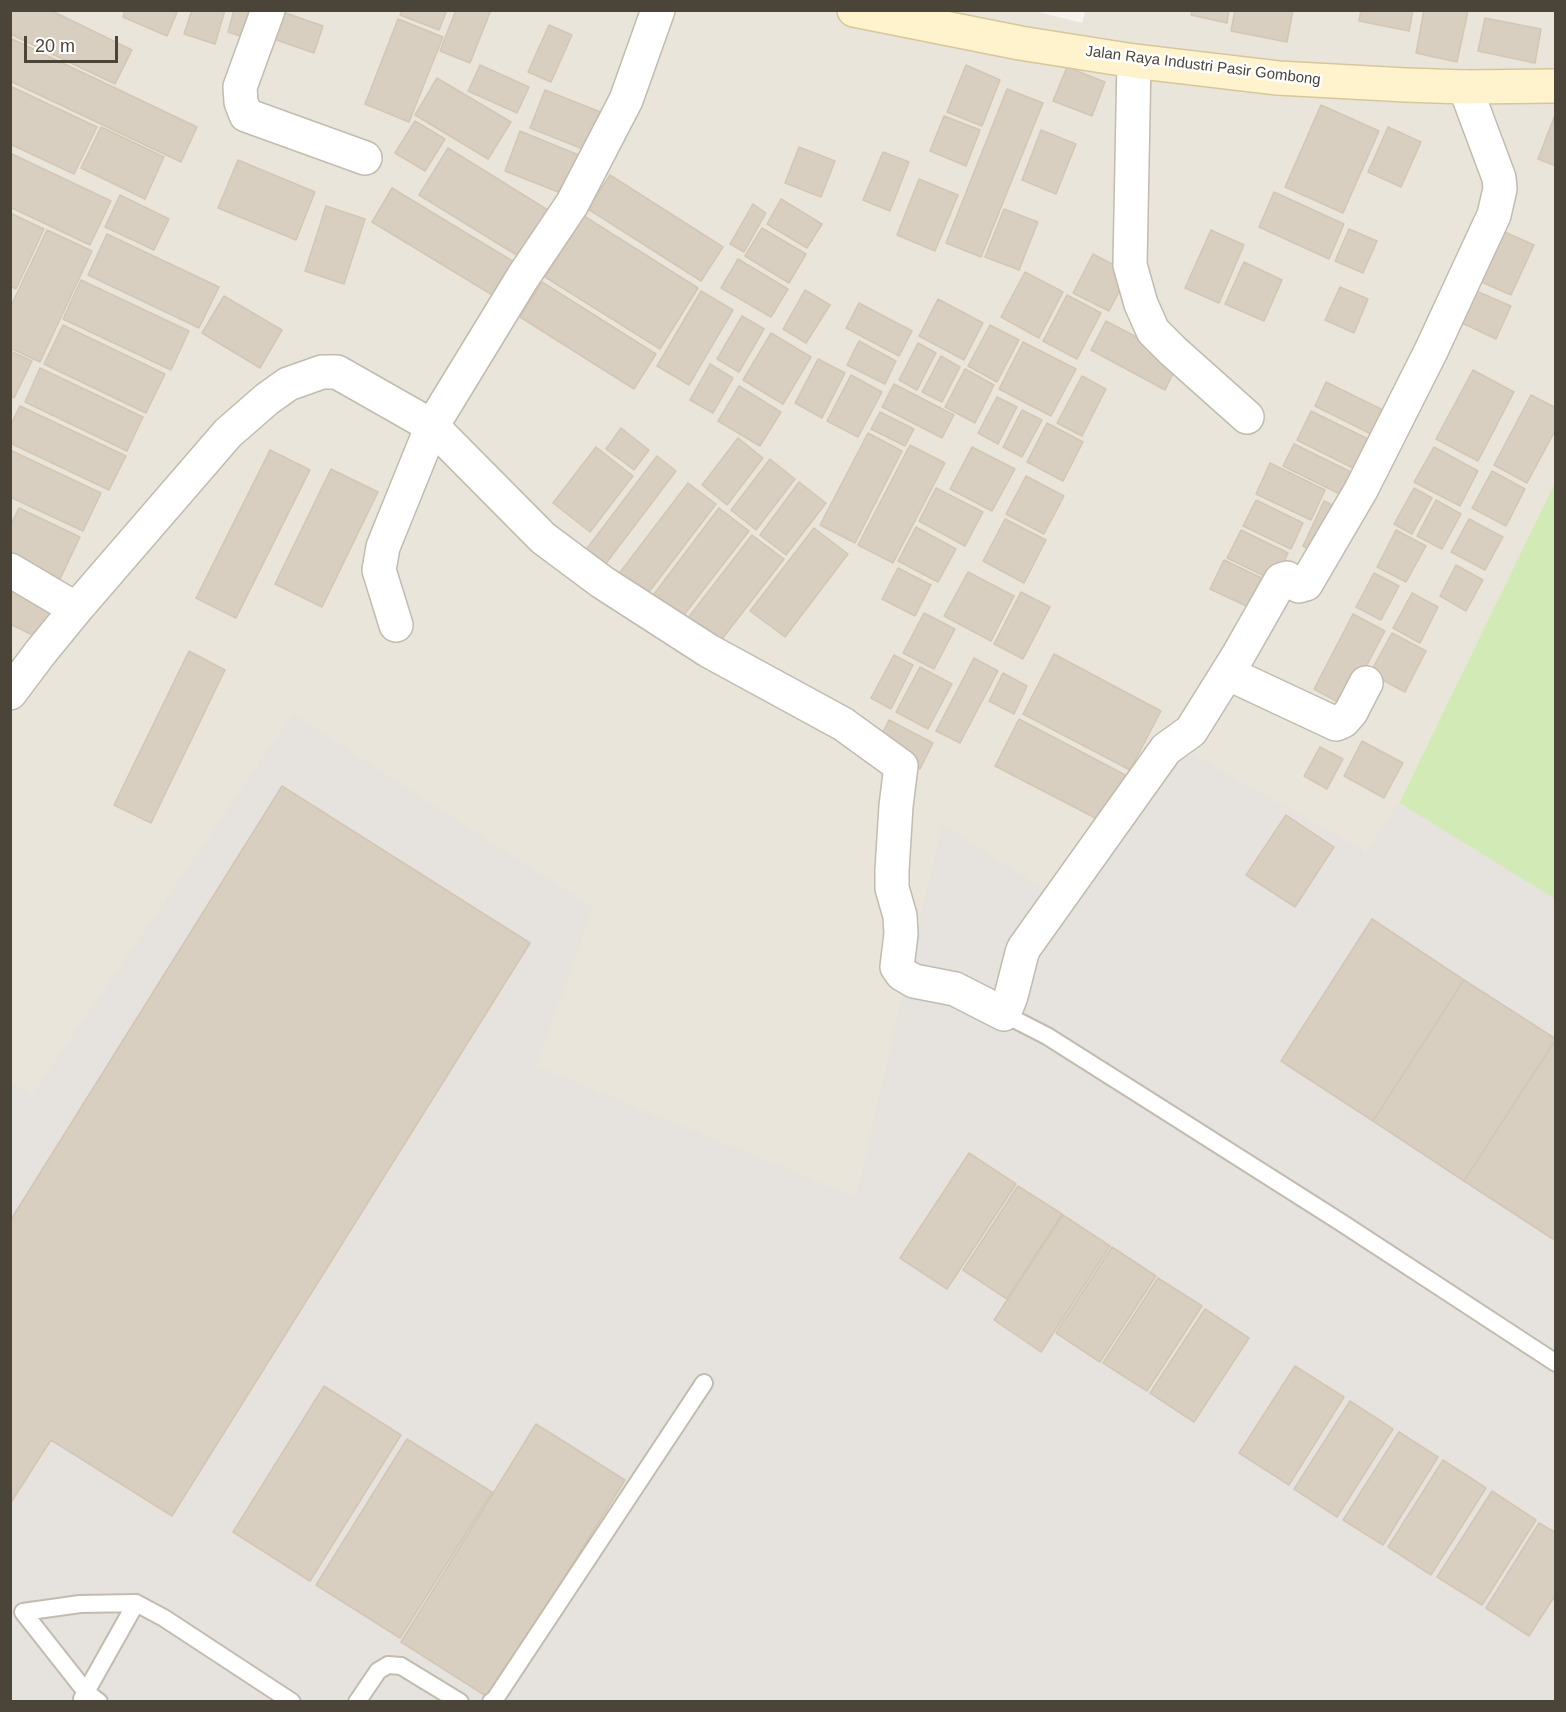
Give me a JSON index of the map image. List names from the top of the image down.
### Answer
{
  "streets": {
    "main road": ["Jalan Raya Industri Pasir Gombong"]
  },
  "scale_bar": "20 m"
}
